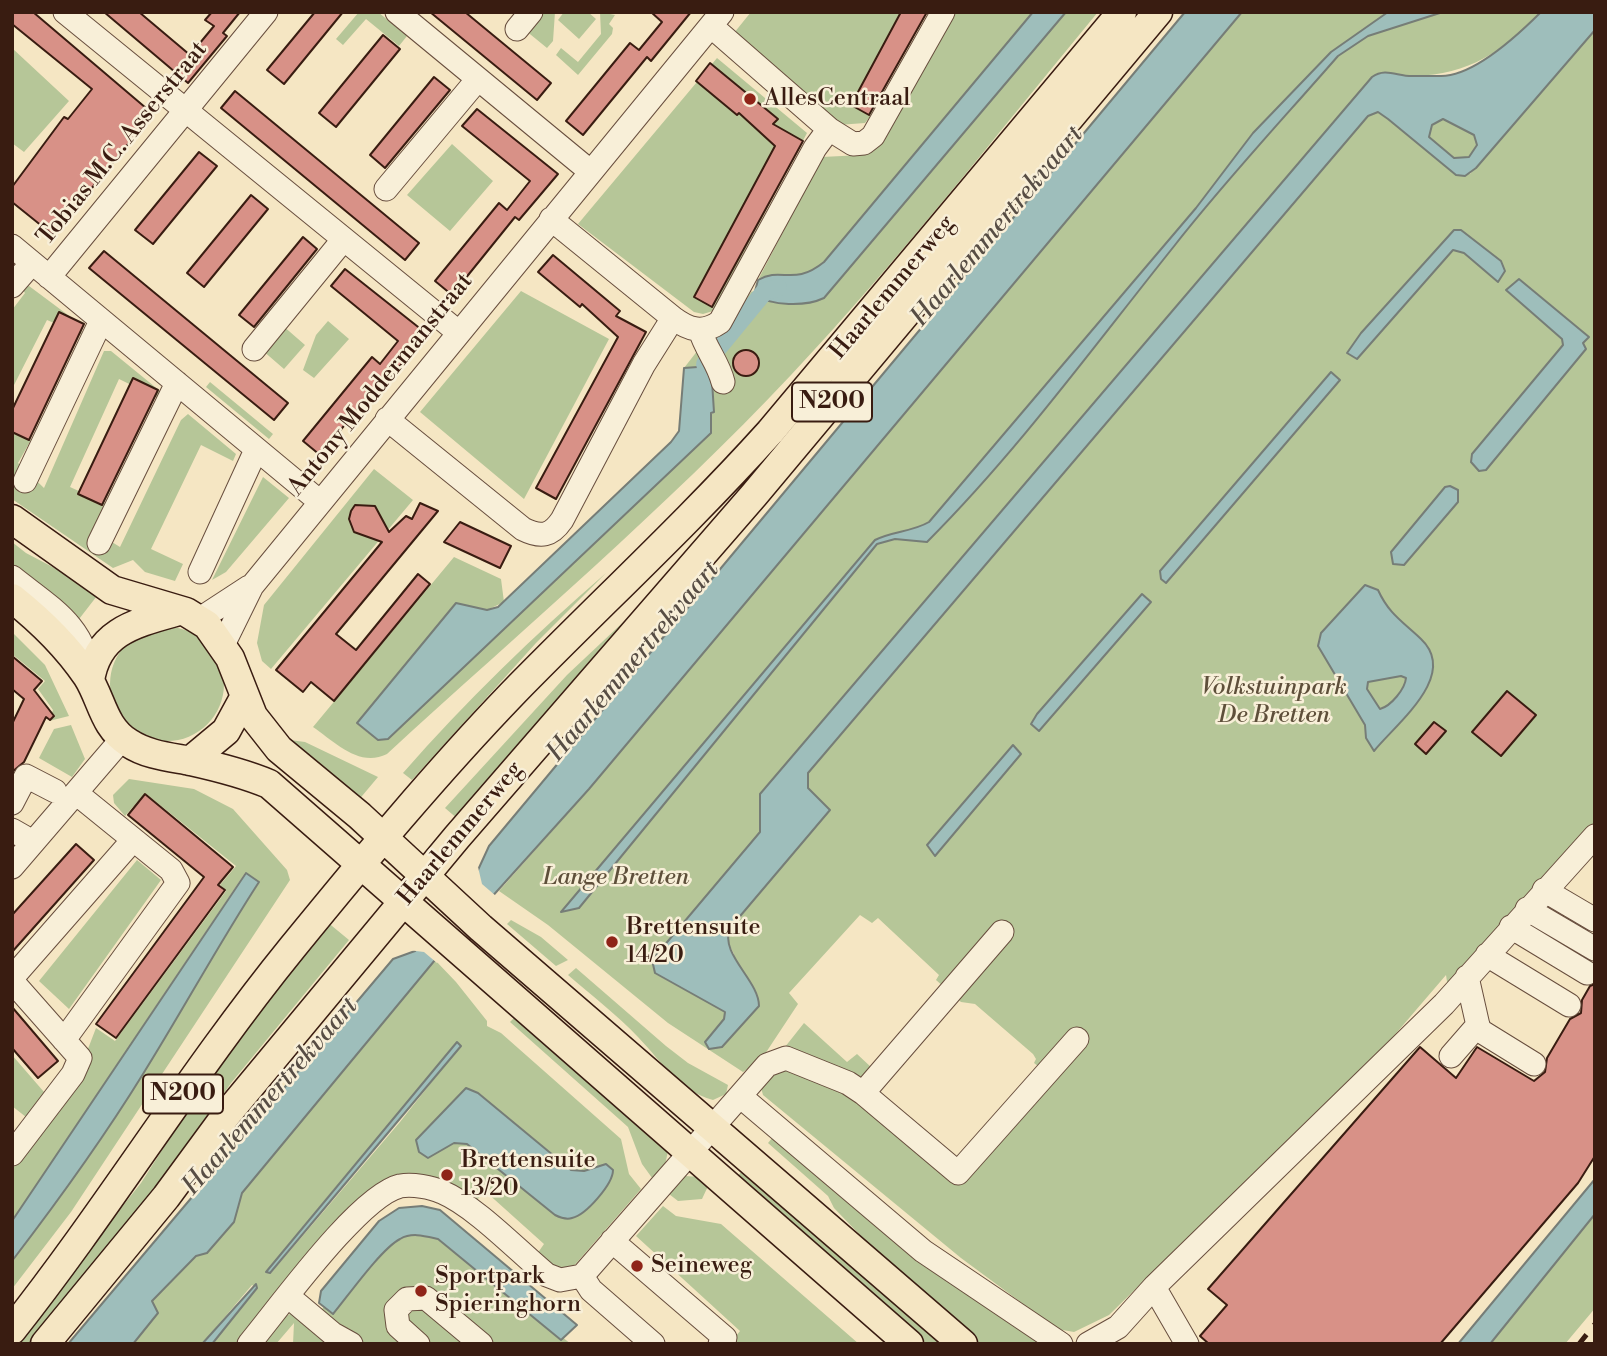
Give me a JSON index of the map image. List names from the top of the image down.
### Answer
{
  "streets": {
    "main road": ["Haarlemmerweg", "N200"],
    "street": ["Tobias M.C. Asserstraat", "Antony Moddermanstraat"]
  },
  "water": ["Haarlemmertrekvaart"],
  "parks": ["Volkstuinpark De Bretten", "Lange Bretten"],
  "places": [
    "AllesCentraal",
    "Brettensuite 14/20",
    "Brettensuite 13/20",
    "Seineweg",
    "Sportpark Spieringhorn"
  ]
}
